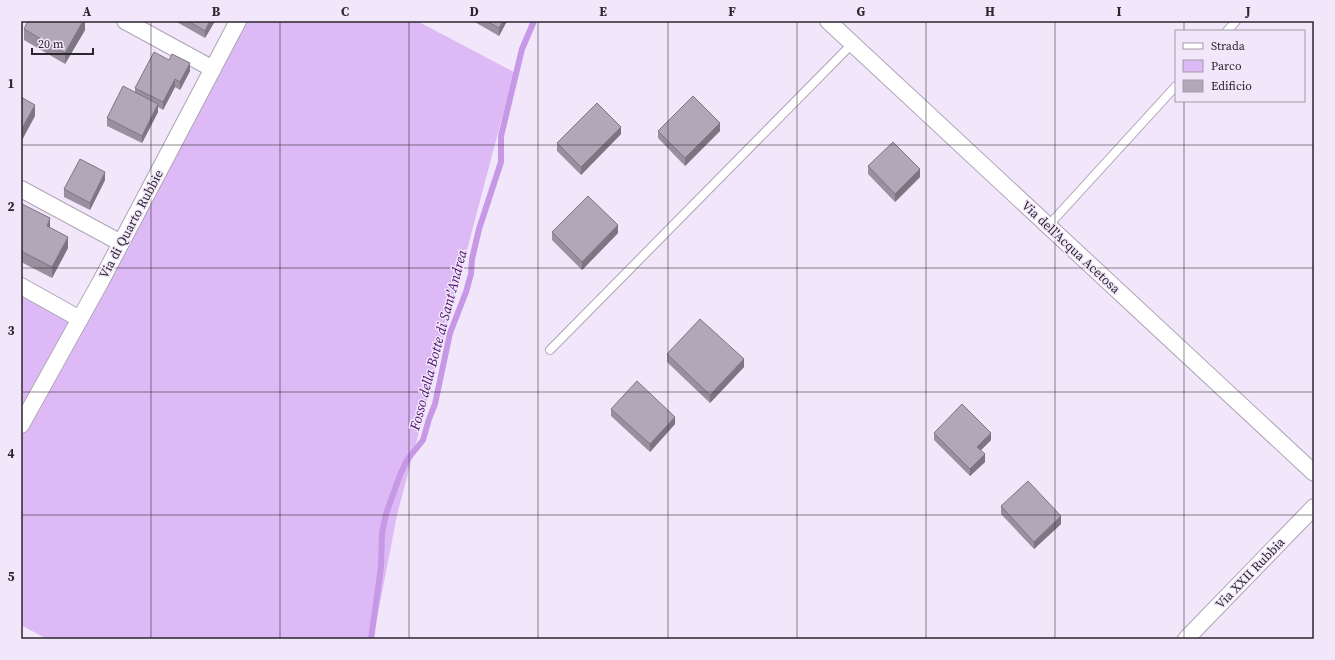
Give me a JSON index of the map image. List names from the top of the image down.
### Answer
{
  "streets": {
    "street": ["Via di Quarto Rubbie", "Via dell'Acqua Acetosa", "Via XXII Rubbia"]
  },
  "water": ["Fosso della Botte di Sant'Andrea"],
  "legend": ["Strada", "Parco", "Edificio"],
  "scale_bar": "20 m",
  "grid": {
    "columns": [
      "A",
      "B",
      "C",
      "D",
      "E",
      "F",
      "G",
      "H",
      "I",
      "J"
    ],
    "rows": [
      "1",
      "2",
      "3",
      "4",
      "5"
    ]
  }
}
